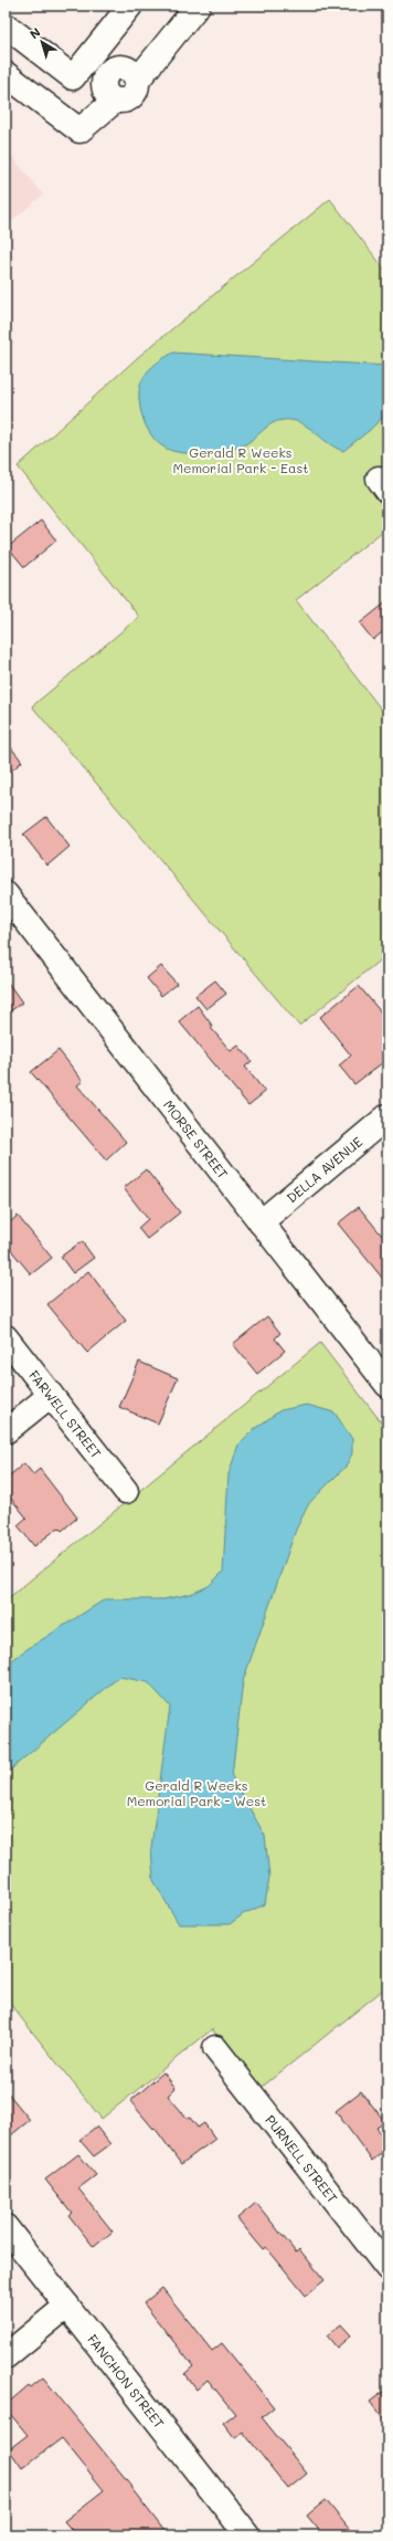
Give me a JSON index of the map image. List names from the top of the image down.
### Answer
{
  "streets": {
    "street": [
      "MORSE STREET",
      "DELLA AVENUE",
      "FARWELL STREET",
      "PURNELL STREET",
      "FANCHON STREET"
    ]
  },
  "crossings": [
    ["MORSE STREET", "DELLA AVENUE"]
  ],
  "parks": ["Gerald R Weeks Memorial Park - East", "Gerald R Weeks Memorial Park - West"],
  "north": "top left"
}
